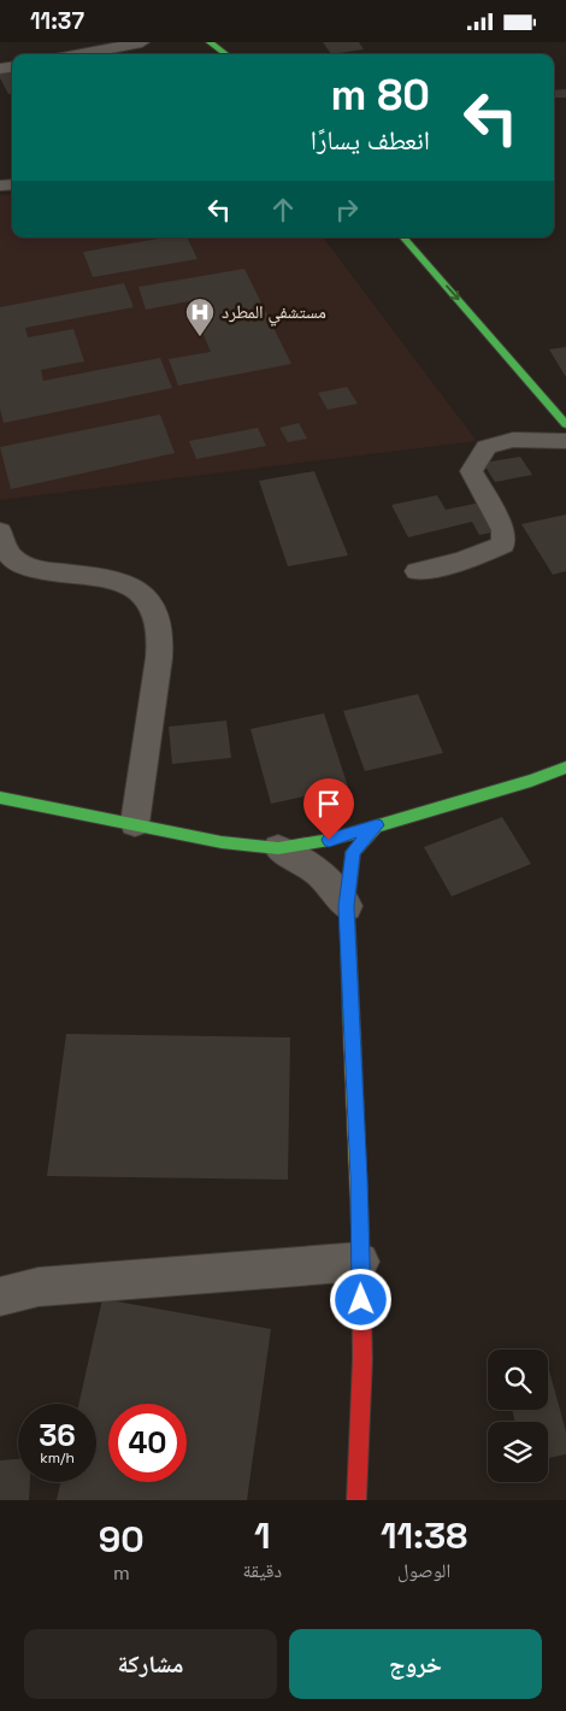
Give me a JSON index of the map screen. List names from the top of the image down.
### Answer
{
  "places": {
    "hospital": ["مستشفي المطرد"]
  },
  "page": {
    "status": "11:37",
    "turn": ["80 m", "انعطف يسارًا"],
    "speed": "36 km/h",
    "limit": "40",
    "eta": [
      "11:38",
      "الوصول",
      "1",
      "دقيقة",
      "90",
      "m"
    ],
    "buttons": ["خروج", "مشاركة"]
  }
}
